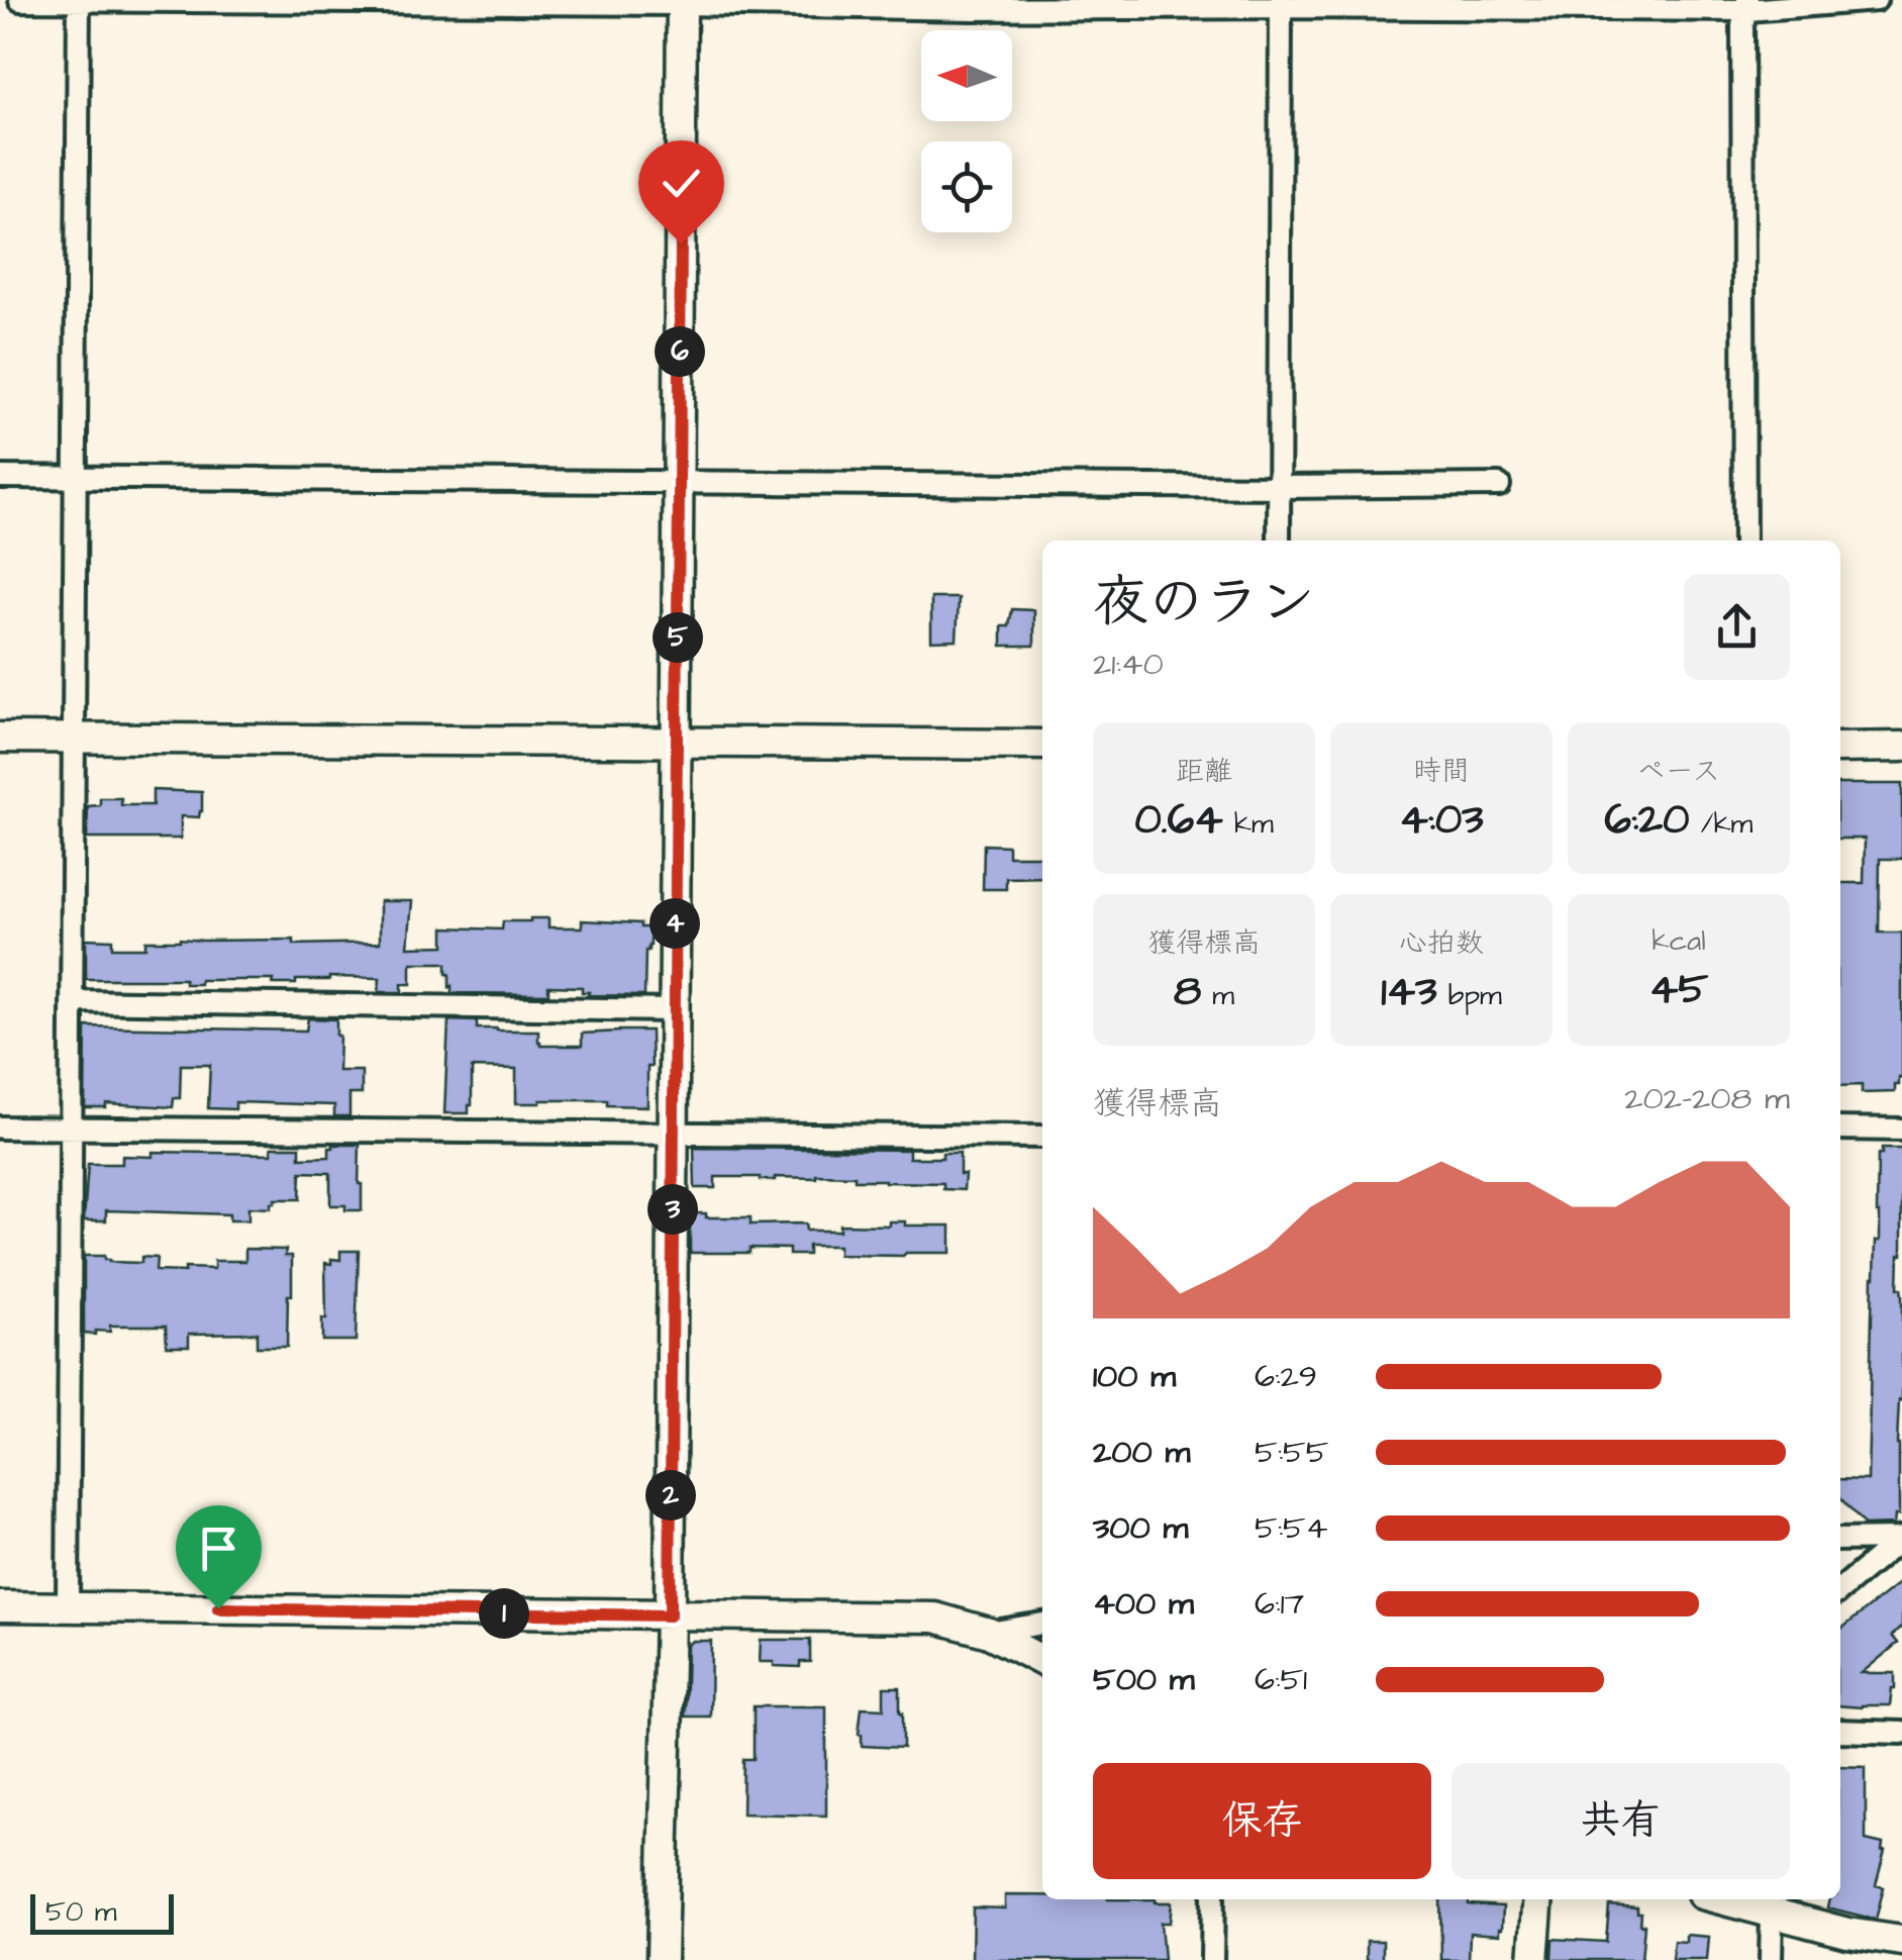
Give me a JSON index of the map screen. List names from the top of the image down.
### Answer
{
  "scale_bar": "50 m",
  "north": "left",
  "page": {
    "pins": [
      "6",
      "5",
      "4",
      "3",
      "2",
      "1"
    ],
    "heading": ["夜のラン", "21:40"],
    "stats": [
      ["距離", "0.64 km"],
      ["時間", "4:03"],
      ["ペース", "6:20 /km"],
      ["獲得標高", "8 m"],
      ["心拍数", "143 bpm"],
      ["kcal", "45"]
    ],
    "chart": ["獲得標高", "202–208 m"],
    "list": [
      {
        "name": "100 m",
        "note": "6:29"
      },
      {
        "name": "200 m",
        "note": "5:55"
      },
      {
        "name": "300 m",
        "note": "5:54"
      },
      {
        "name": "400 m",
        "note": "6:17"
      },
      {
        "name": "500 m",
        "note": "6:51"
      }
    ],
    "buttons": ["保存", "共有"],
    "scale": "50 m"
  }
}
